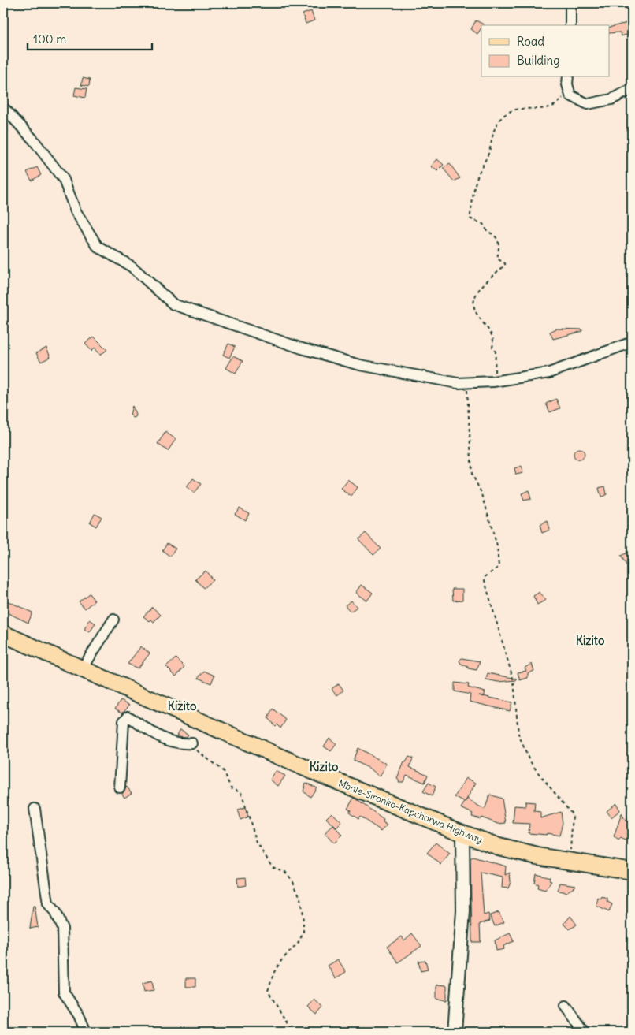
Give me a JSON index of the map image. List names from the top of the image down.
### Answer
{
  "streets": {
    "main road": ["Mbale-Sironko-Kapchorwa Highway"]
  },
  "districts": ["Kizito", "Kizito", "Kizito"],
  "legend": ["Road", "Building"],
  "scale_bar": "100 m"
}
